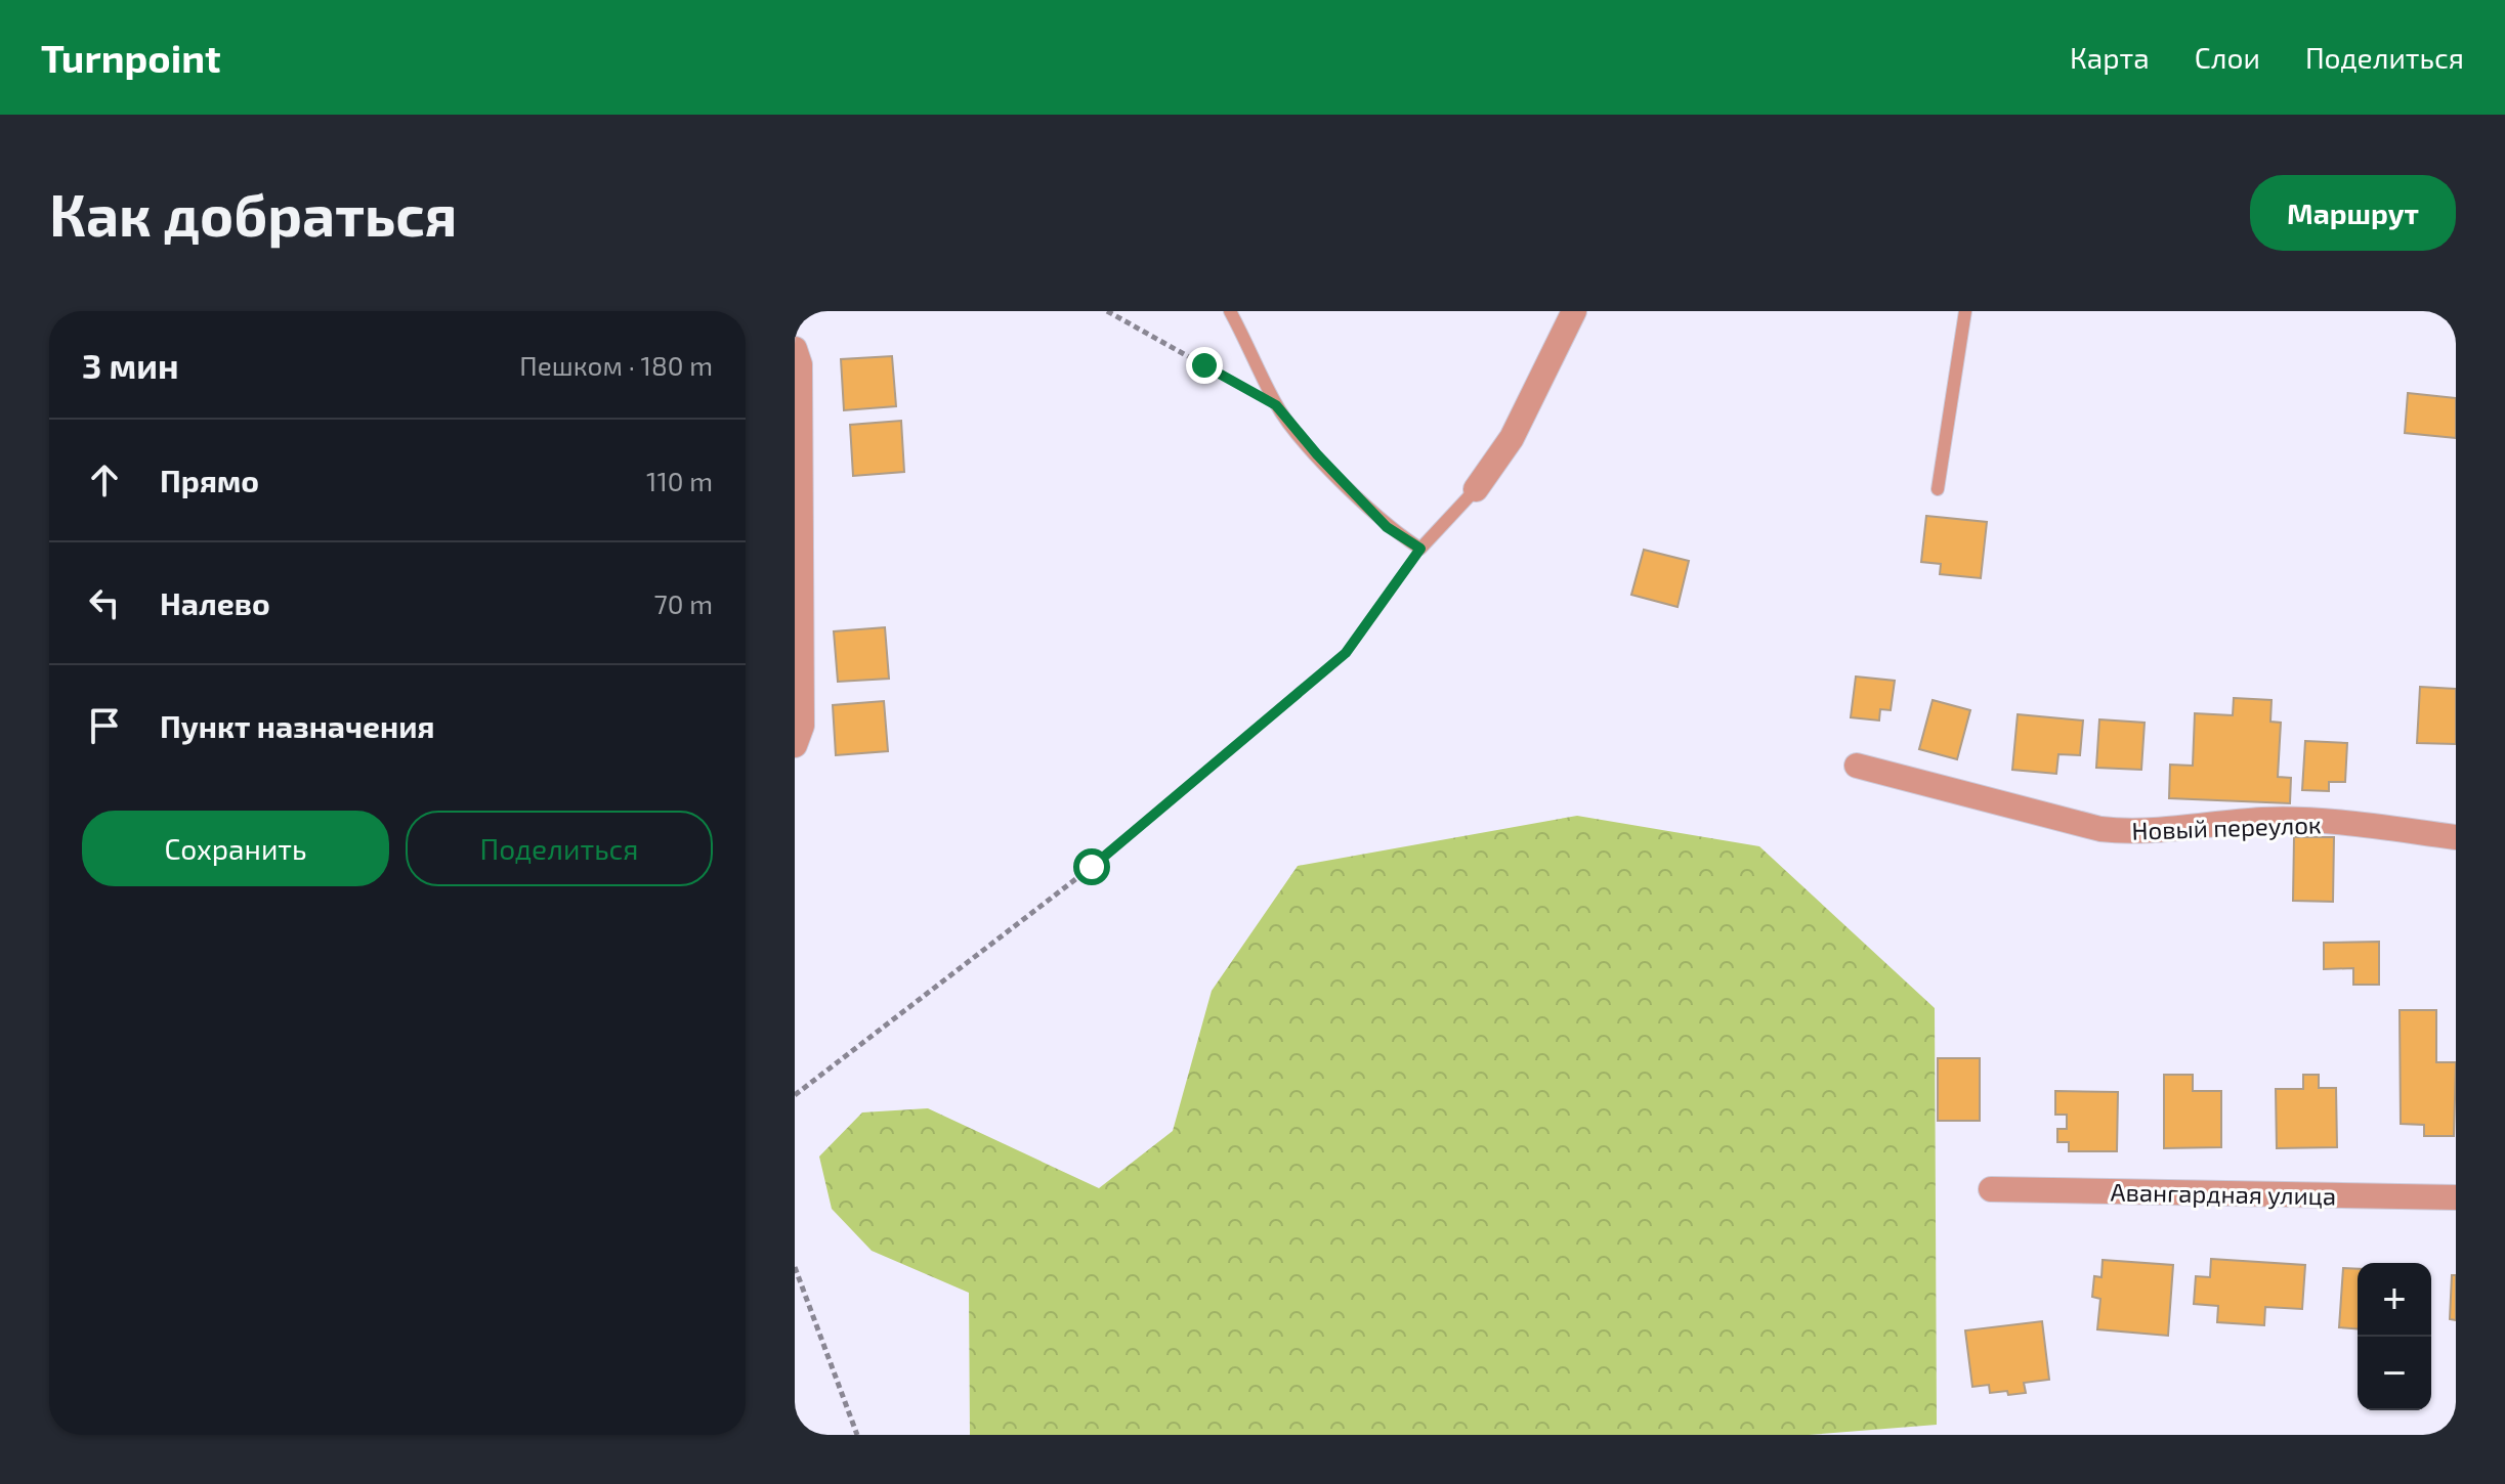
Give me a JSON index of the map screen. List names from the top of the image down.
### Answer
{
  "streets": {
    "street": ["Новый переулок", "Авангардная улица"]
  },
  "page": {
    "header": "Turnpoint",
    "nav": ["Карта", "Слои", "Поделиться"],
    "buttons": [
      "Маршрут",
      ["Сохранить", "Поделиться"]
    ],
    "title": "Как добраться",
    "heading": ["3 мин", "Пешком · 180 m"],
    "list": [
      ["Прямо", "110 m"],
      ["Налево", "70 m"],
      "Пункт назначения"
    ],
    "map_buttons": ["+", "−"]
  }
}
